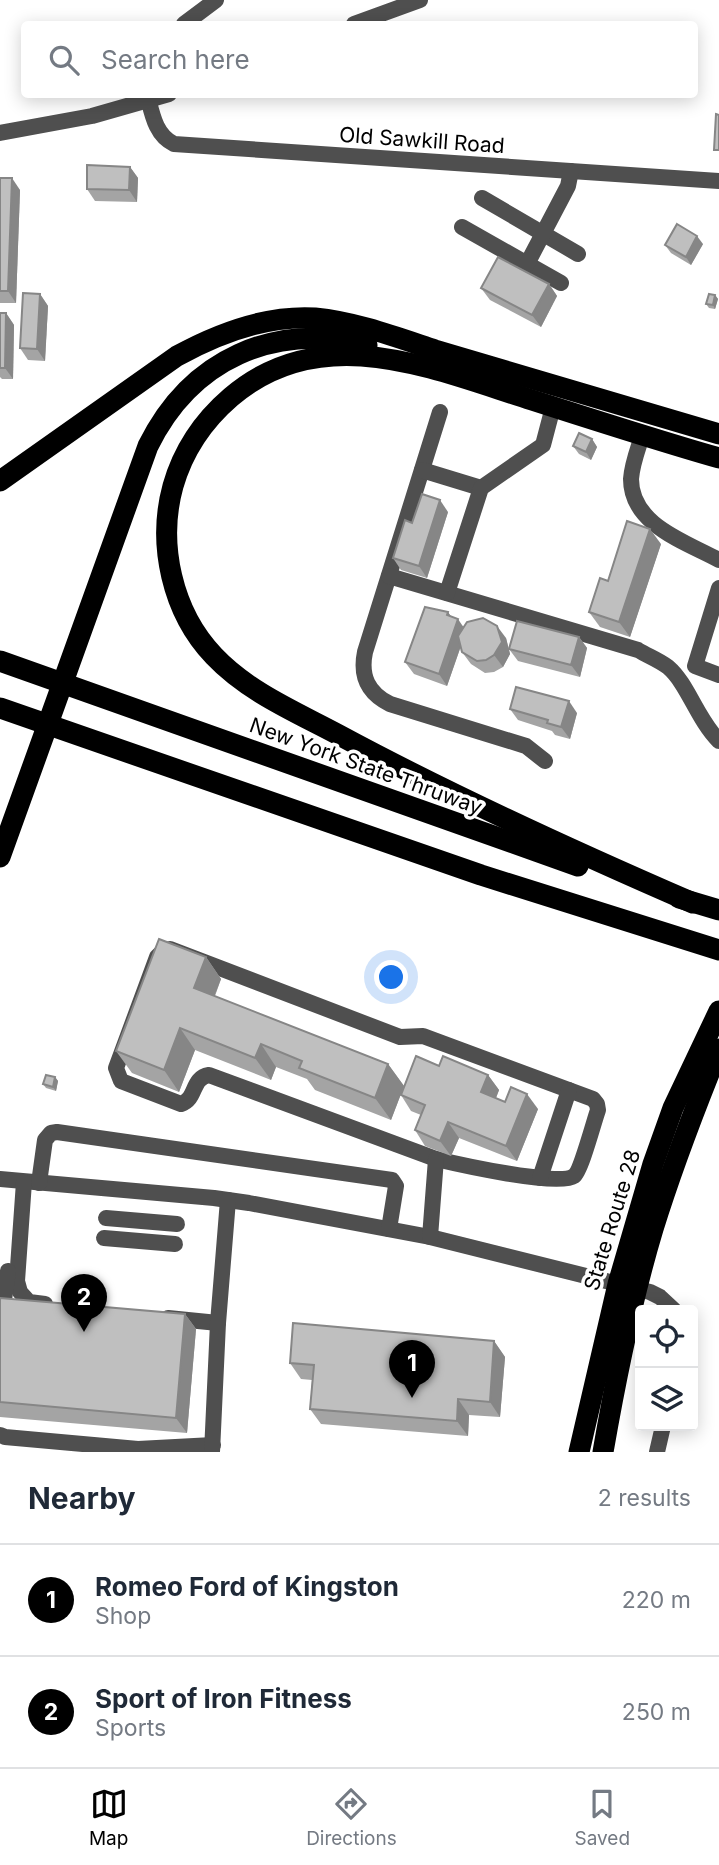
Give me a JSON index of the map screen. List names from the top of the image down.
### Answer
{
  "streets": {
    "highway": ["New York State Thruway", "State Route 28"],
    "street": ["Old Sawkill Road"]
  },
  "page": {
    "search": "Search here",
    "pins": ["2", "1"],
    "heading": ["Nearby", "2 results"],
    "list": [
      {
        "mark": "1",
        "name": "Romeo Ford of Kingston",
        "note": "Shop",
        "value": "220 m"
      },
      {
        "mark": "2",
        "name": "Sport of Iron Fitness",
        "note": "Sports",
        "value": "250 m"
      }
    ],
    "nav": ["Map", "Directions", "Saved"]
  }
}
